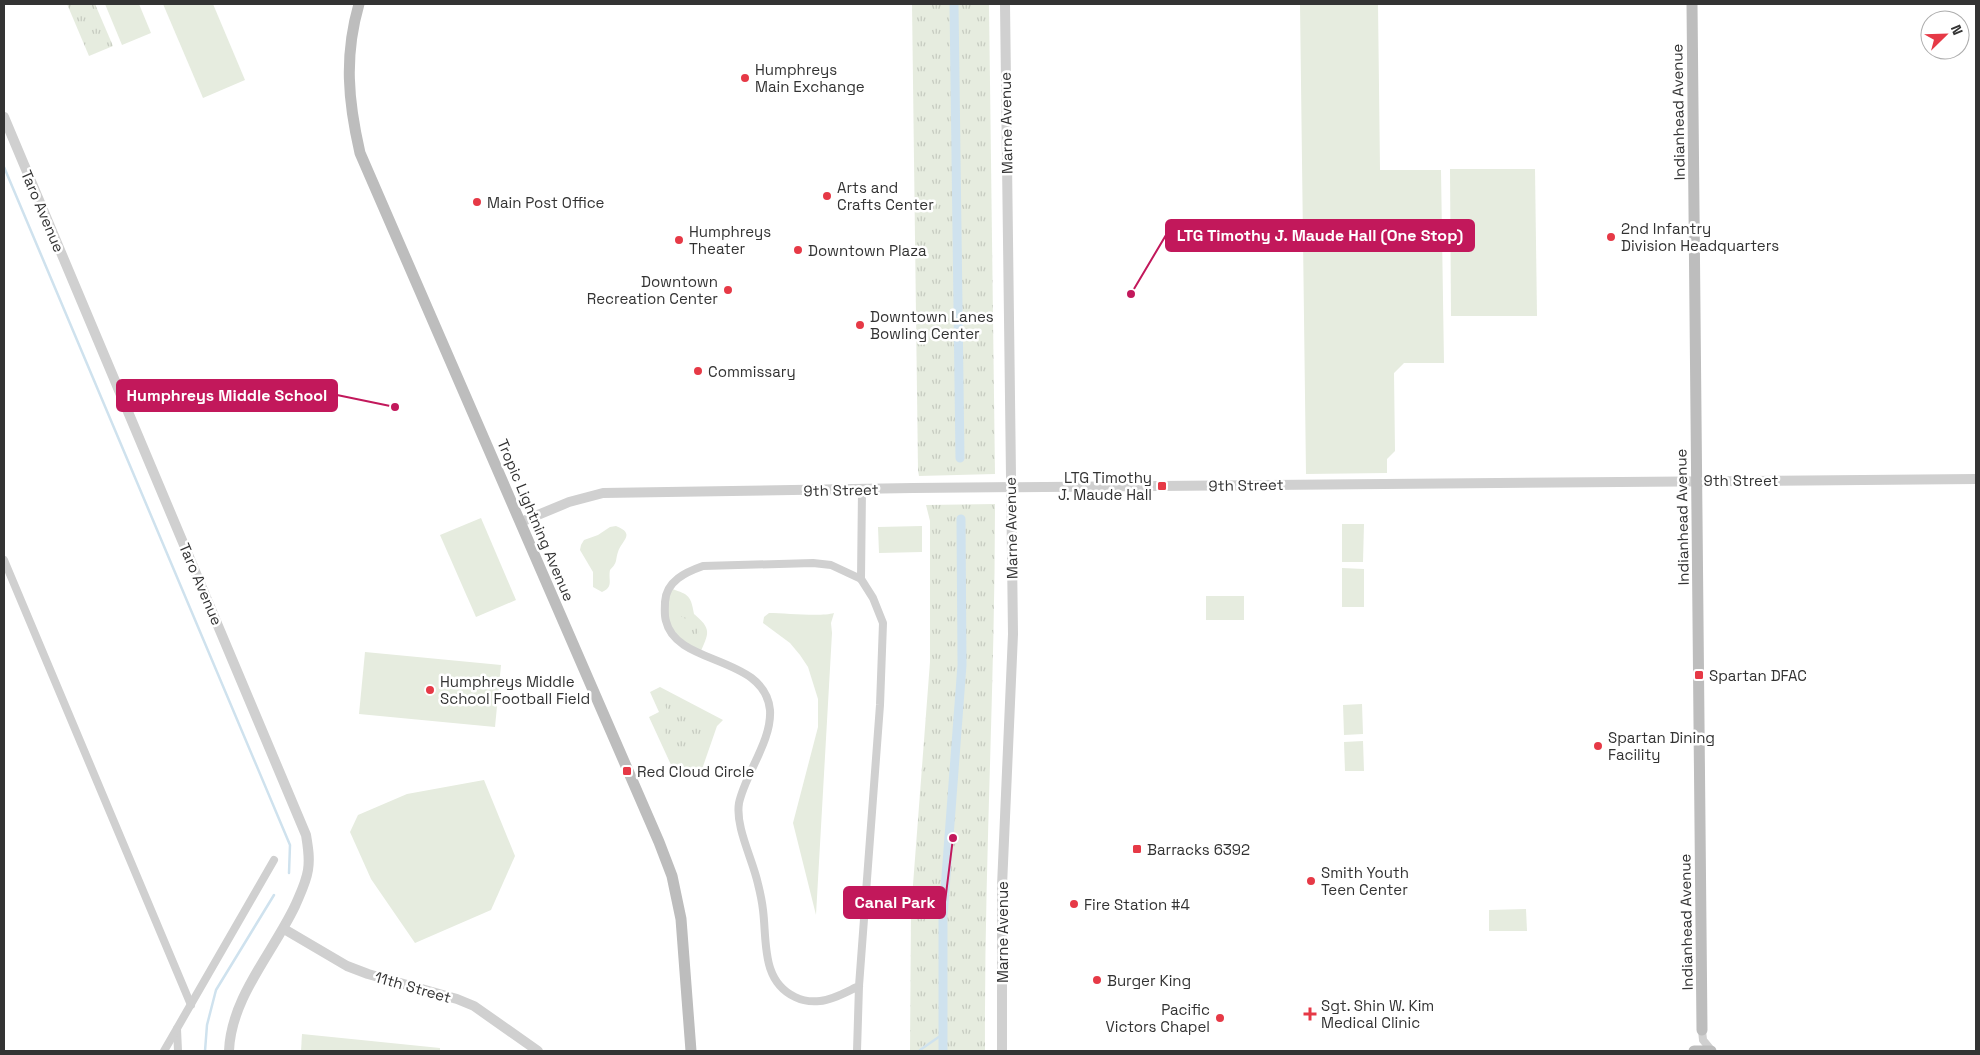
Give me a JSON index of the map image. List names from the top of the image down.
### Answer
{
  "streets": {
    "main road": ["Indianhead Avenue", "Tropic Lightning Avenue"],
    "street": [
      "Marne Avenue",
      "Taro Avenue",
      "9th Street",
      "11th Street"
    ]
  },
  "crossings": [
    ["Indianhead Avenue", "9th Street"],
    ["Marne Avenue", "9th Street"],
    ["Taro Avenue", "11th Street"],
    ["9th Street", "Tropic Lightning Avenue"]
  ],
  "places": {
    "other": [
      "Humphreys Main Exchange",
      "Arts and Crafts Center",
      "Main Post Office",
      "2nd Infantry Division Headquarters",
      "Humphreys Theater",
      "Downtown Plaza",
      "Downtown Recreation Center",
      "LTG Timothy J. Maude Hall (One Stop)",
      "Downtown Lanes Bowling Center",
      "Commissary",
      "Humphreys Middle School",
      "Humphreys Middle School Football Field",
      "Spartan Dining Facility",
      "Canal Park",
      "Smith Youth Teen Center",
      "Fire Station #4",
      "Burger King",
      "Pacific Victors Chapel"
    ],
    "transit": [
      "LTG Timothy J. Maude Hall",
      "Spartan DFAC",
      "Red Cloud Circle",
      "Barracks 6392"
    ],
    "health": ["Sgt. Shin W. Kim Medical Clinic"]
  },
  "north": "top right"
}
